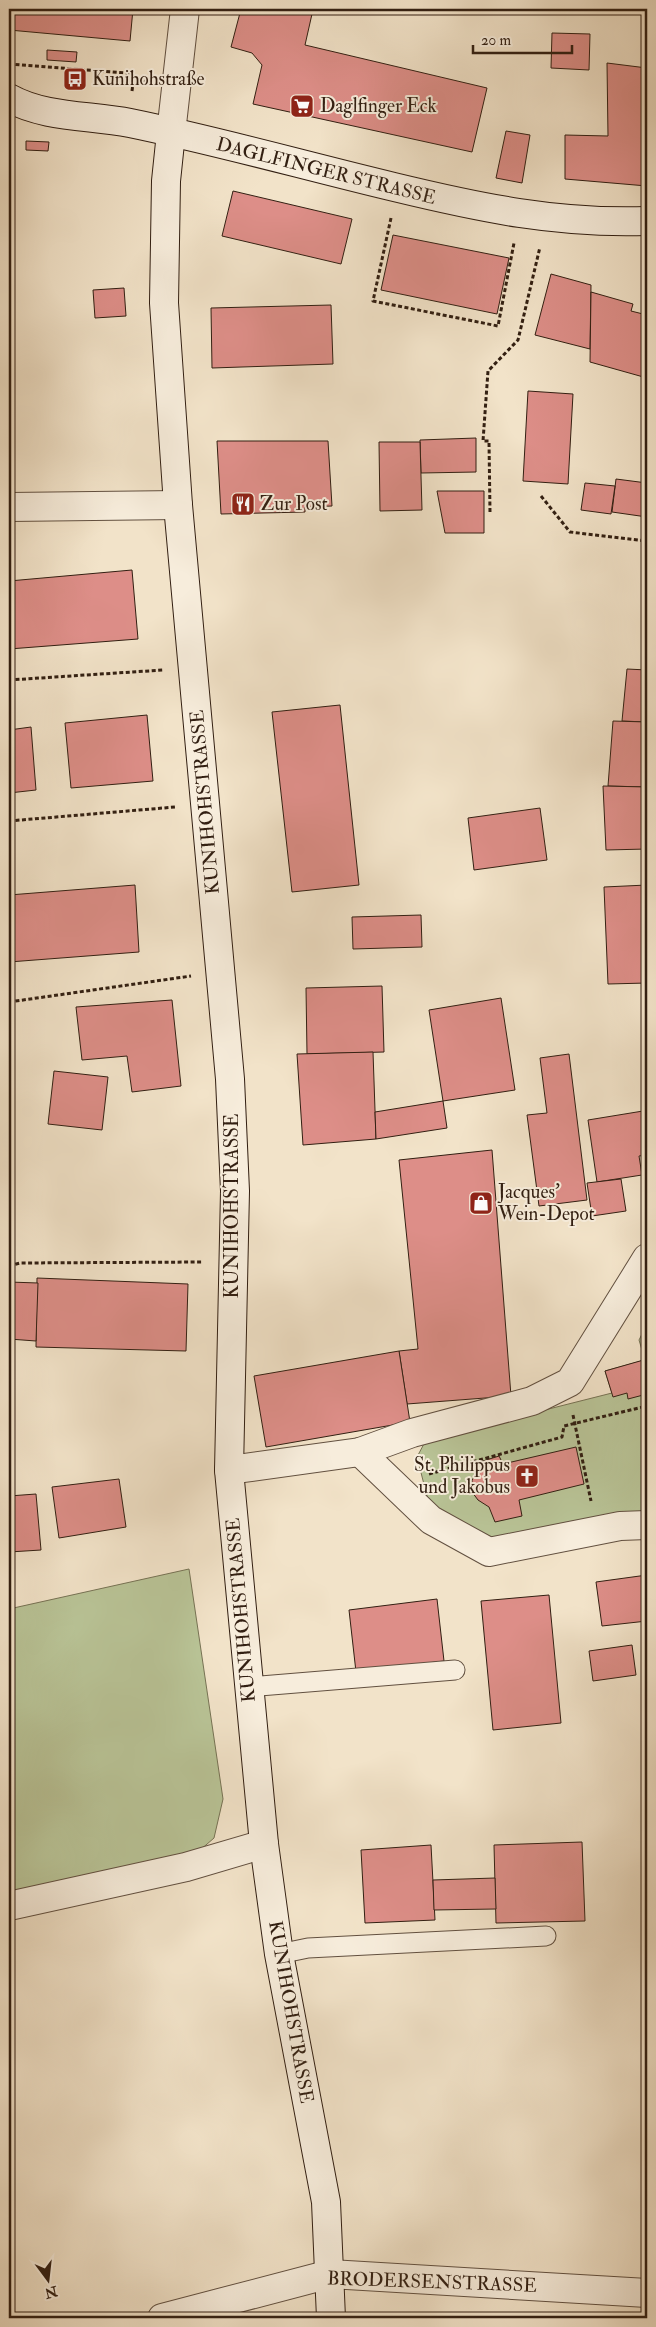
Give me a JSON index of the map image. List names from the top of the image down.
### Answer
{
  "streets": {
    "street": ["DAGLFINGER STRASSE", "KUNIHOHSTRASSE", "BRODERSENSTRASSE"]
  },
  "crossings": [
    ["DAGLFINGER STRASSE", "KUNIHOHSTRASSE"],
    ["KUNIHOHSTRASSE", "BRODERSENSTRASSE"]
  ],
  "places": {
    "bus stop": ["Kunihohstraße"],
    "supermarket": ["Daglfinger Eck"],
    "restaurant": ["Zur Post"],
    "shop": ["Jacques’ Wein-Depot"],
    "church": ["St. Philippus und Jakobus"]
  },
  "scale_bar": "20 m",
  "north": "bottom"
}
